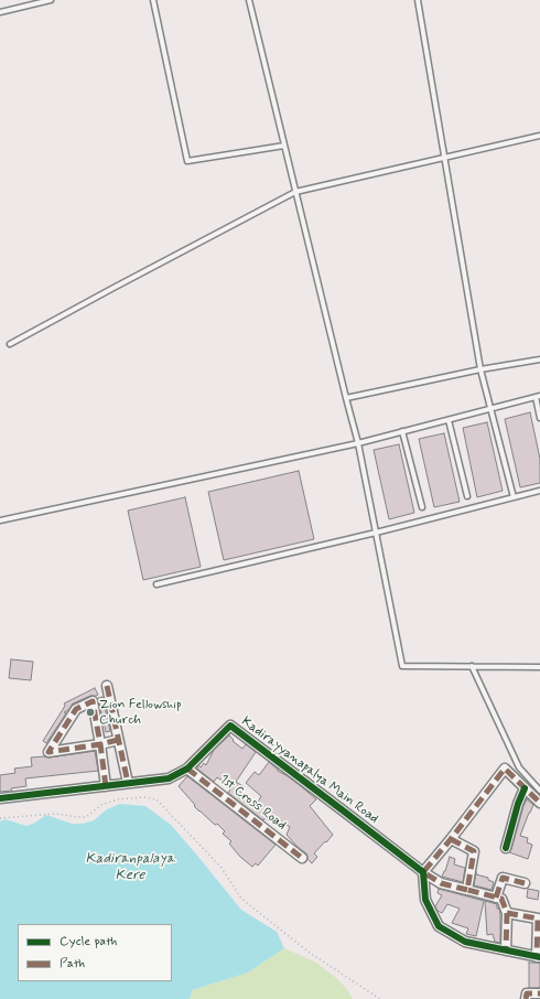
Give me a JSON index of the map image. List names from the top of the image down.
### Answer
{
  "streets": {
    "street": ["Kadirayyanapalya Main Road", "1st Cross Road"]
  },
  "crossings": [
    ["Kadirayyanapalya Main Road", "1st Cross Road"]
  ],
  "water": ["Kadiranpalaya Kere"],
  "places": ["Zion Fellowship Church"],
  "legend": ["Cycle path", "Path"]
}
